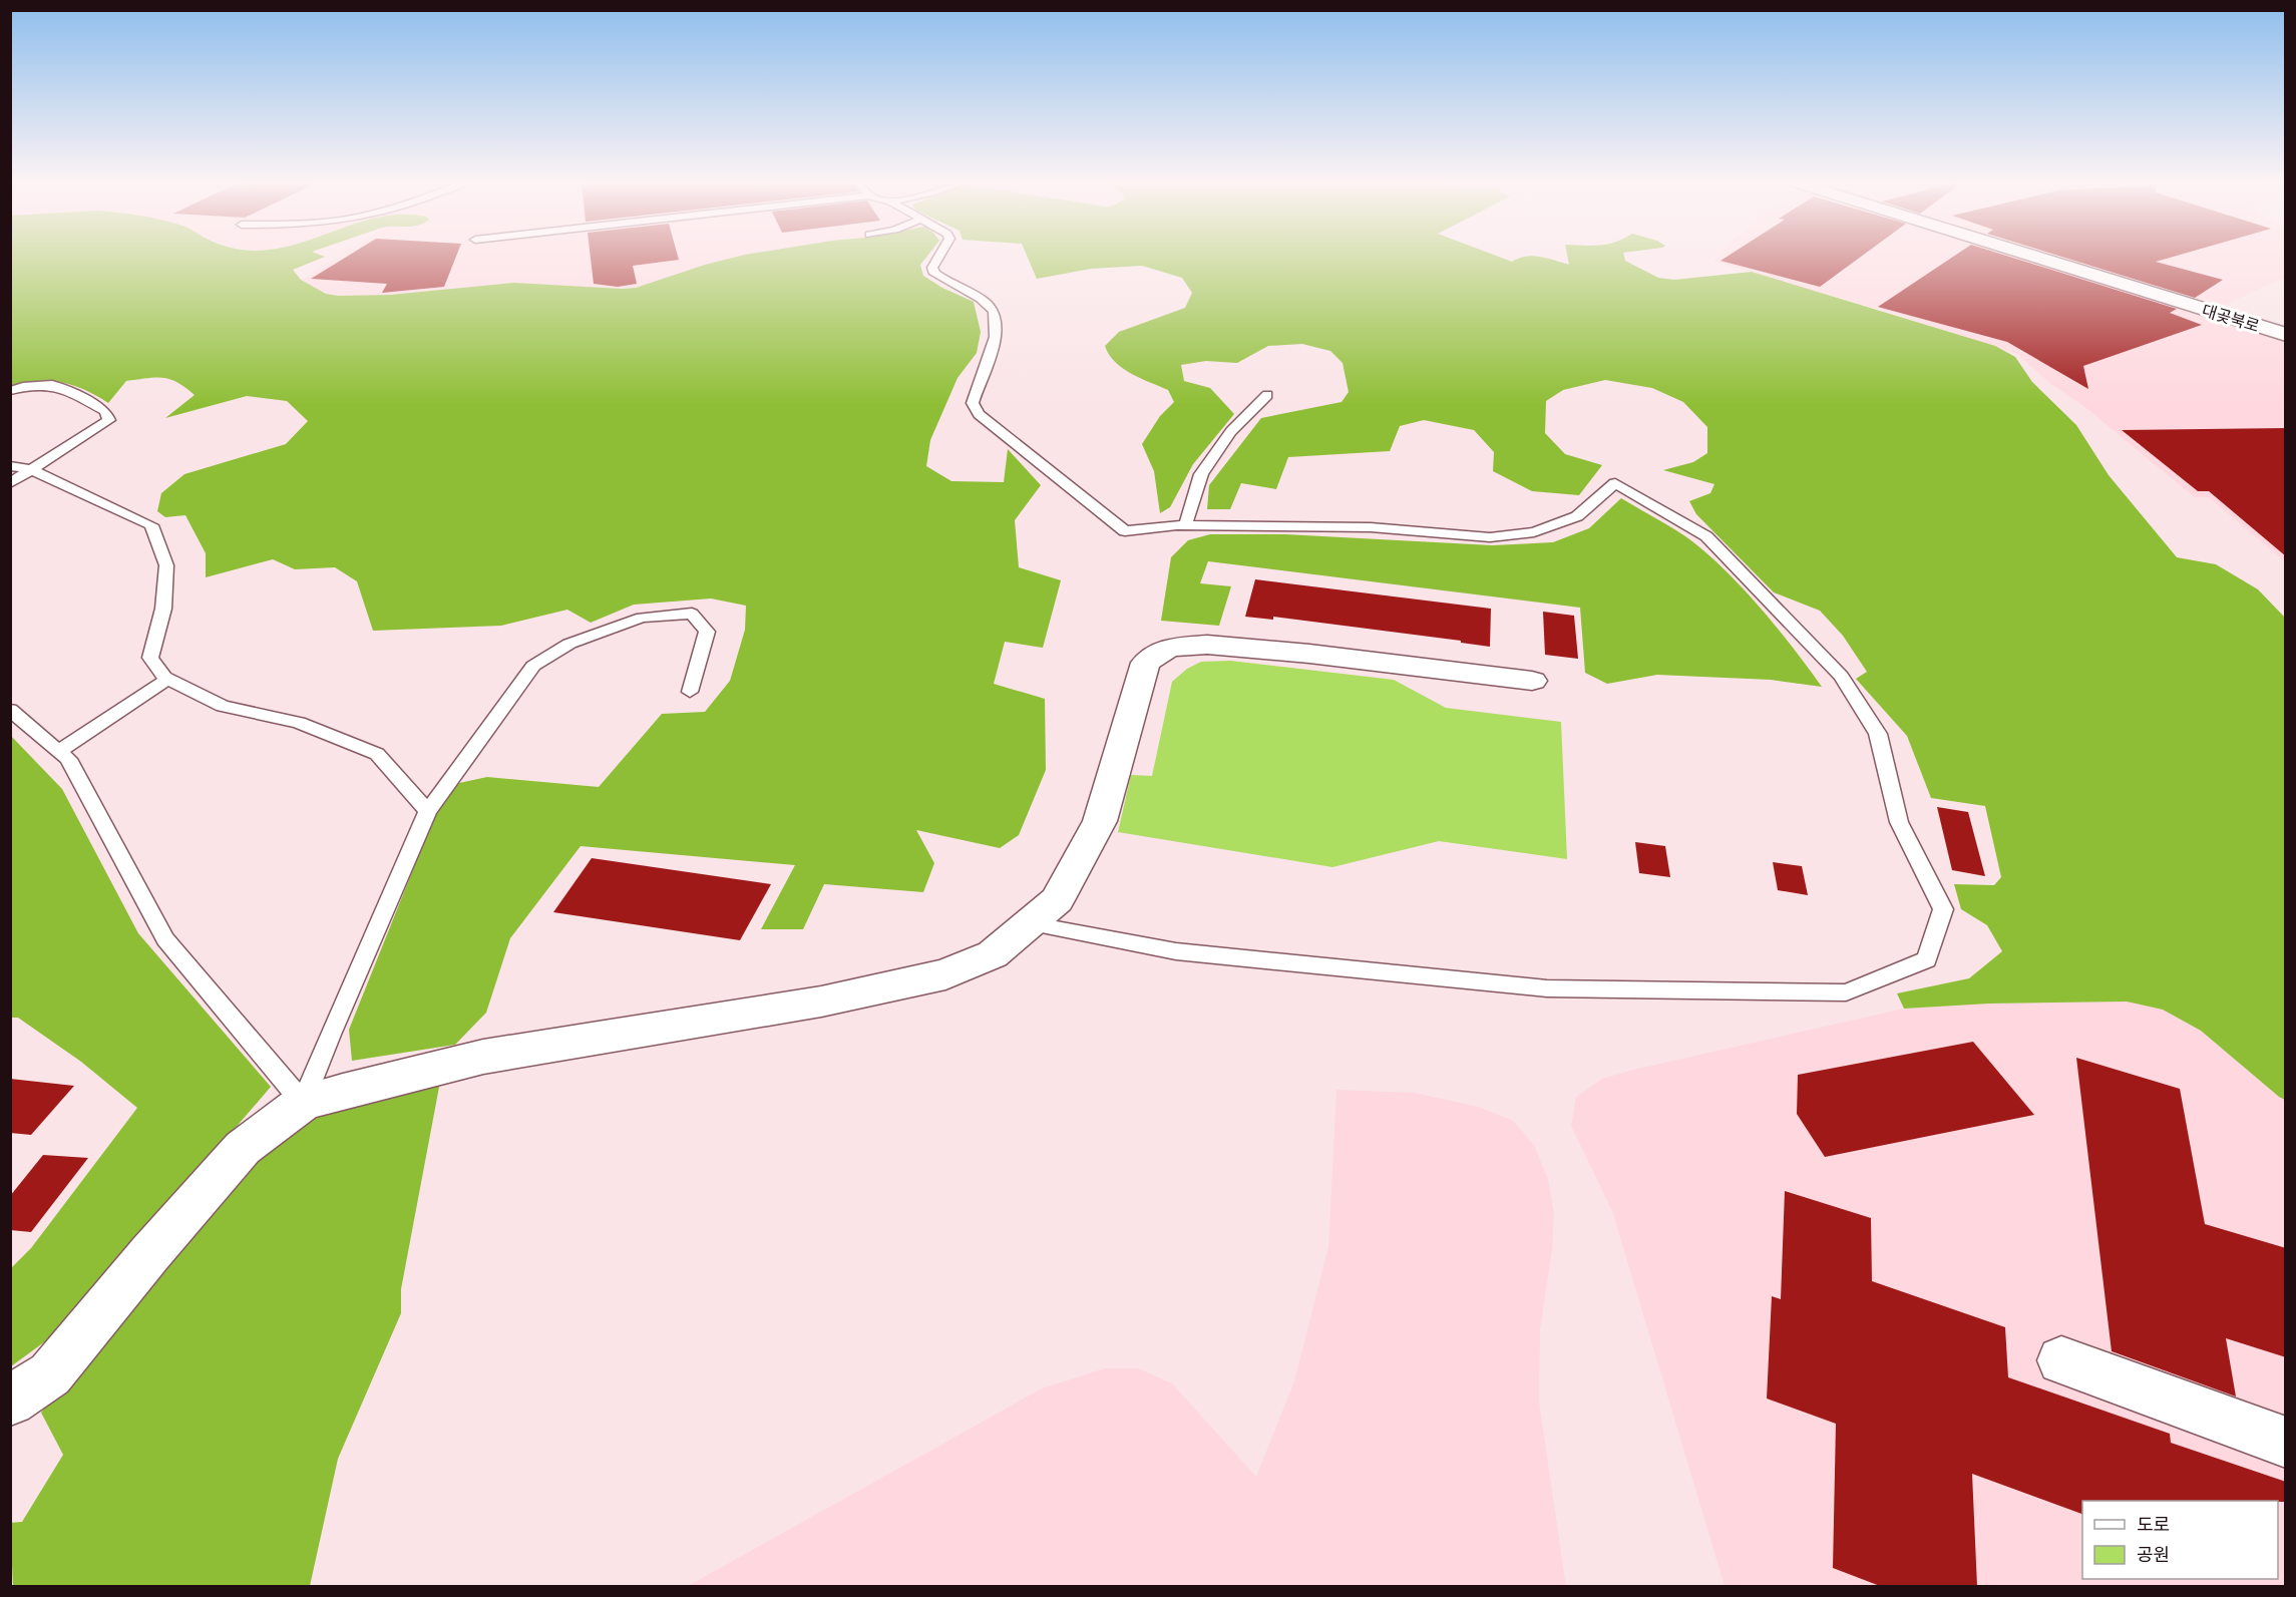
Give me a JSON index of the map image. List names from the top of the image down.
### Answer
{
  "streets": {
    "street": ["대곶북로"]
  },
  "legend": ["도로", "공원"]
}
